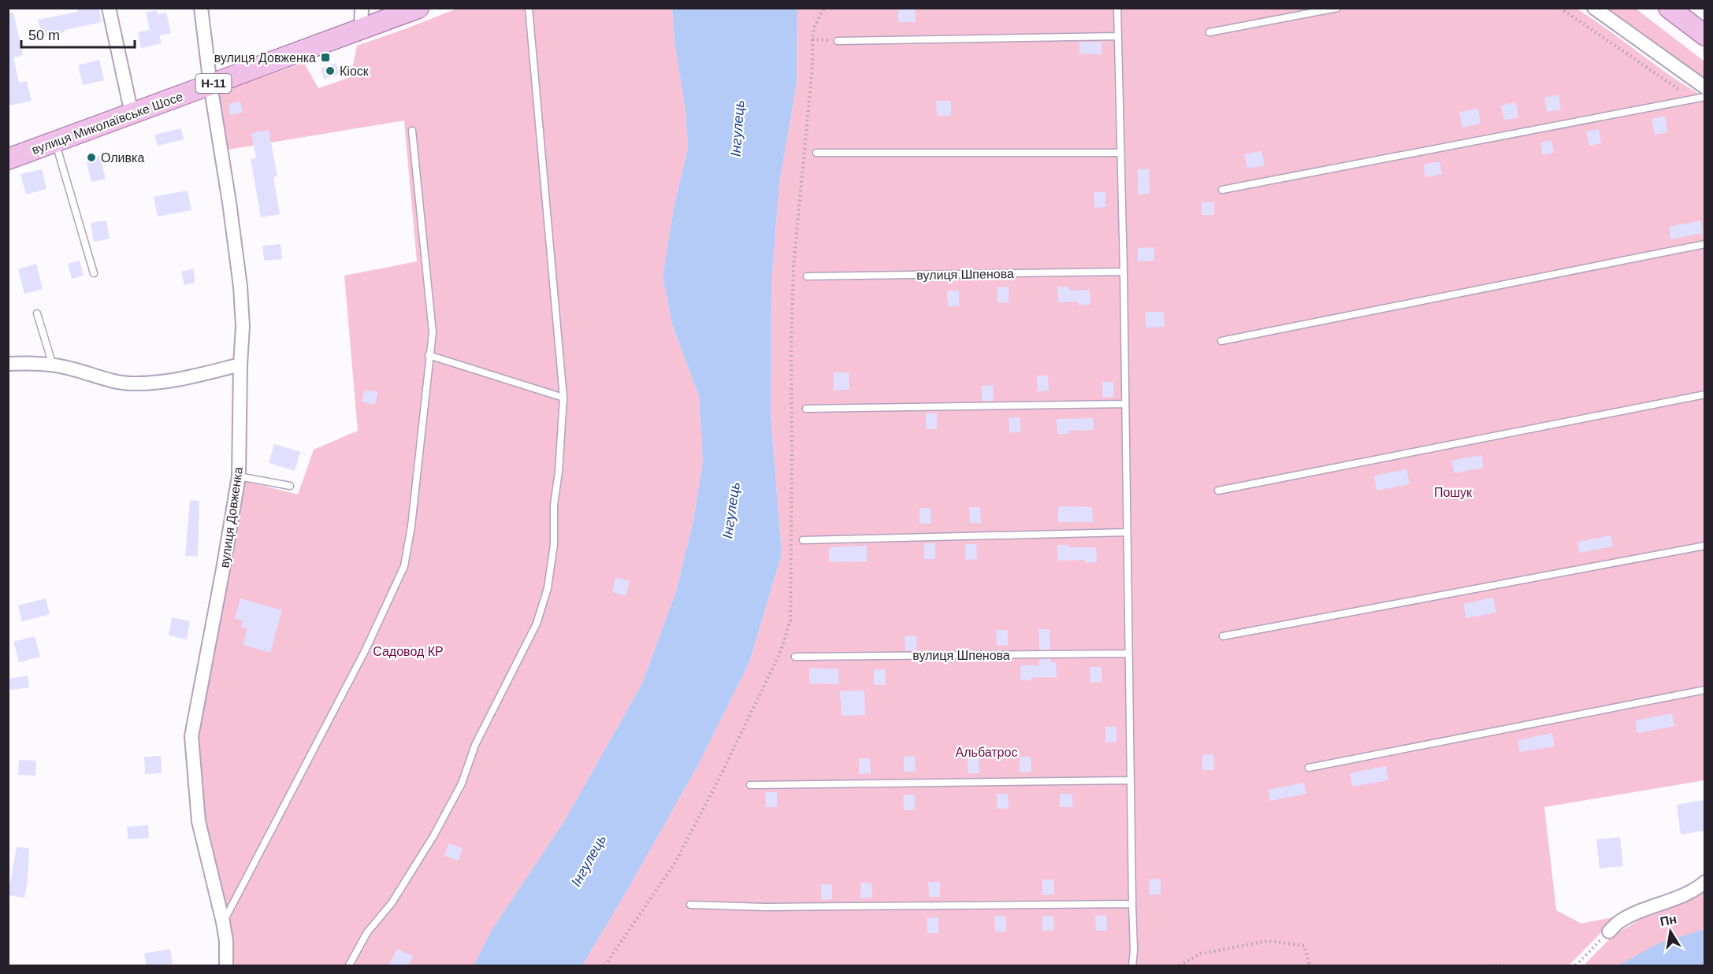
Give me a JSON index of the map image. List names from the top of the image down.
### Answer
{
  "streets": {
    "main road": ["Н-11", "вулиця Миколаївське Шосе"],
    "street": ["вулиця Довженка"],
    "lane": ["вулиця Шпенова"]
  },
  "crossings": [
    ["вулиця Миколаївське Шосе", "вулиця Довженка"]
  ],
  "water": ["Інгулець"],
  "parks": ["Пошук", "Садовод КР", "Альбатрос"],
  "places": {
    "transit": ["вулиця Довженка"],
    "other": ["Кіоск", "Оливка"]
  },
  "scale_bar": "50 m",
  "north": "top"
}
